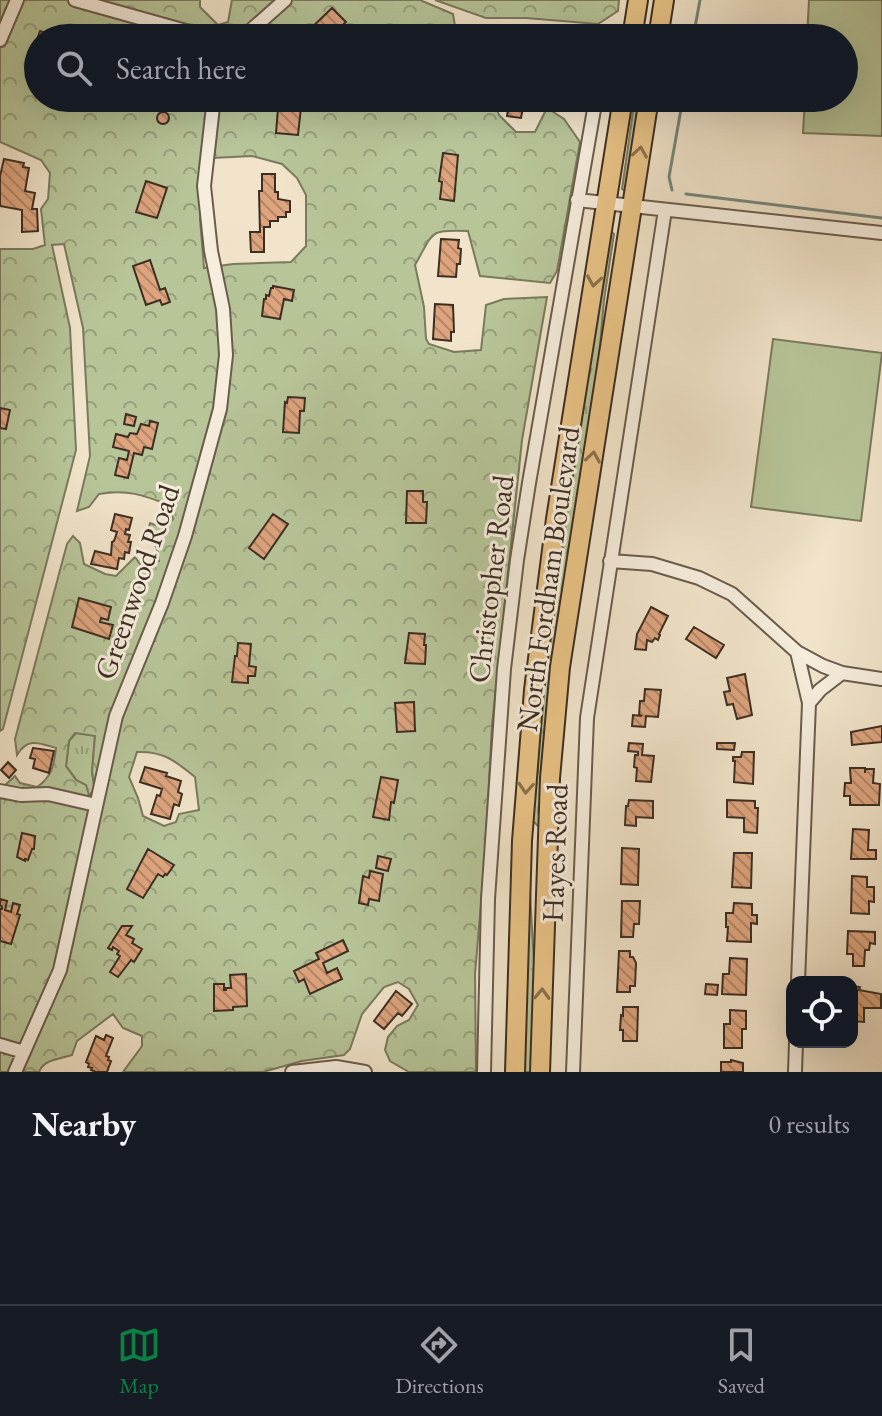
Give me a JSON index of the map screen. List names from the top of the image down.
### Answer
{
  "streets": {
    "highway": ["North Fordham Boulevard"],
    "street": ["Christopher Road", "Greenwood Road", "Hayes Road"]
  },
  "page": {
    "search": "Search here",
    "heading": ["Nearby", "0 results"],
    "nav": ["Map", "Directions", "Saved"]
  }
}
